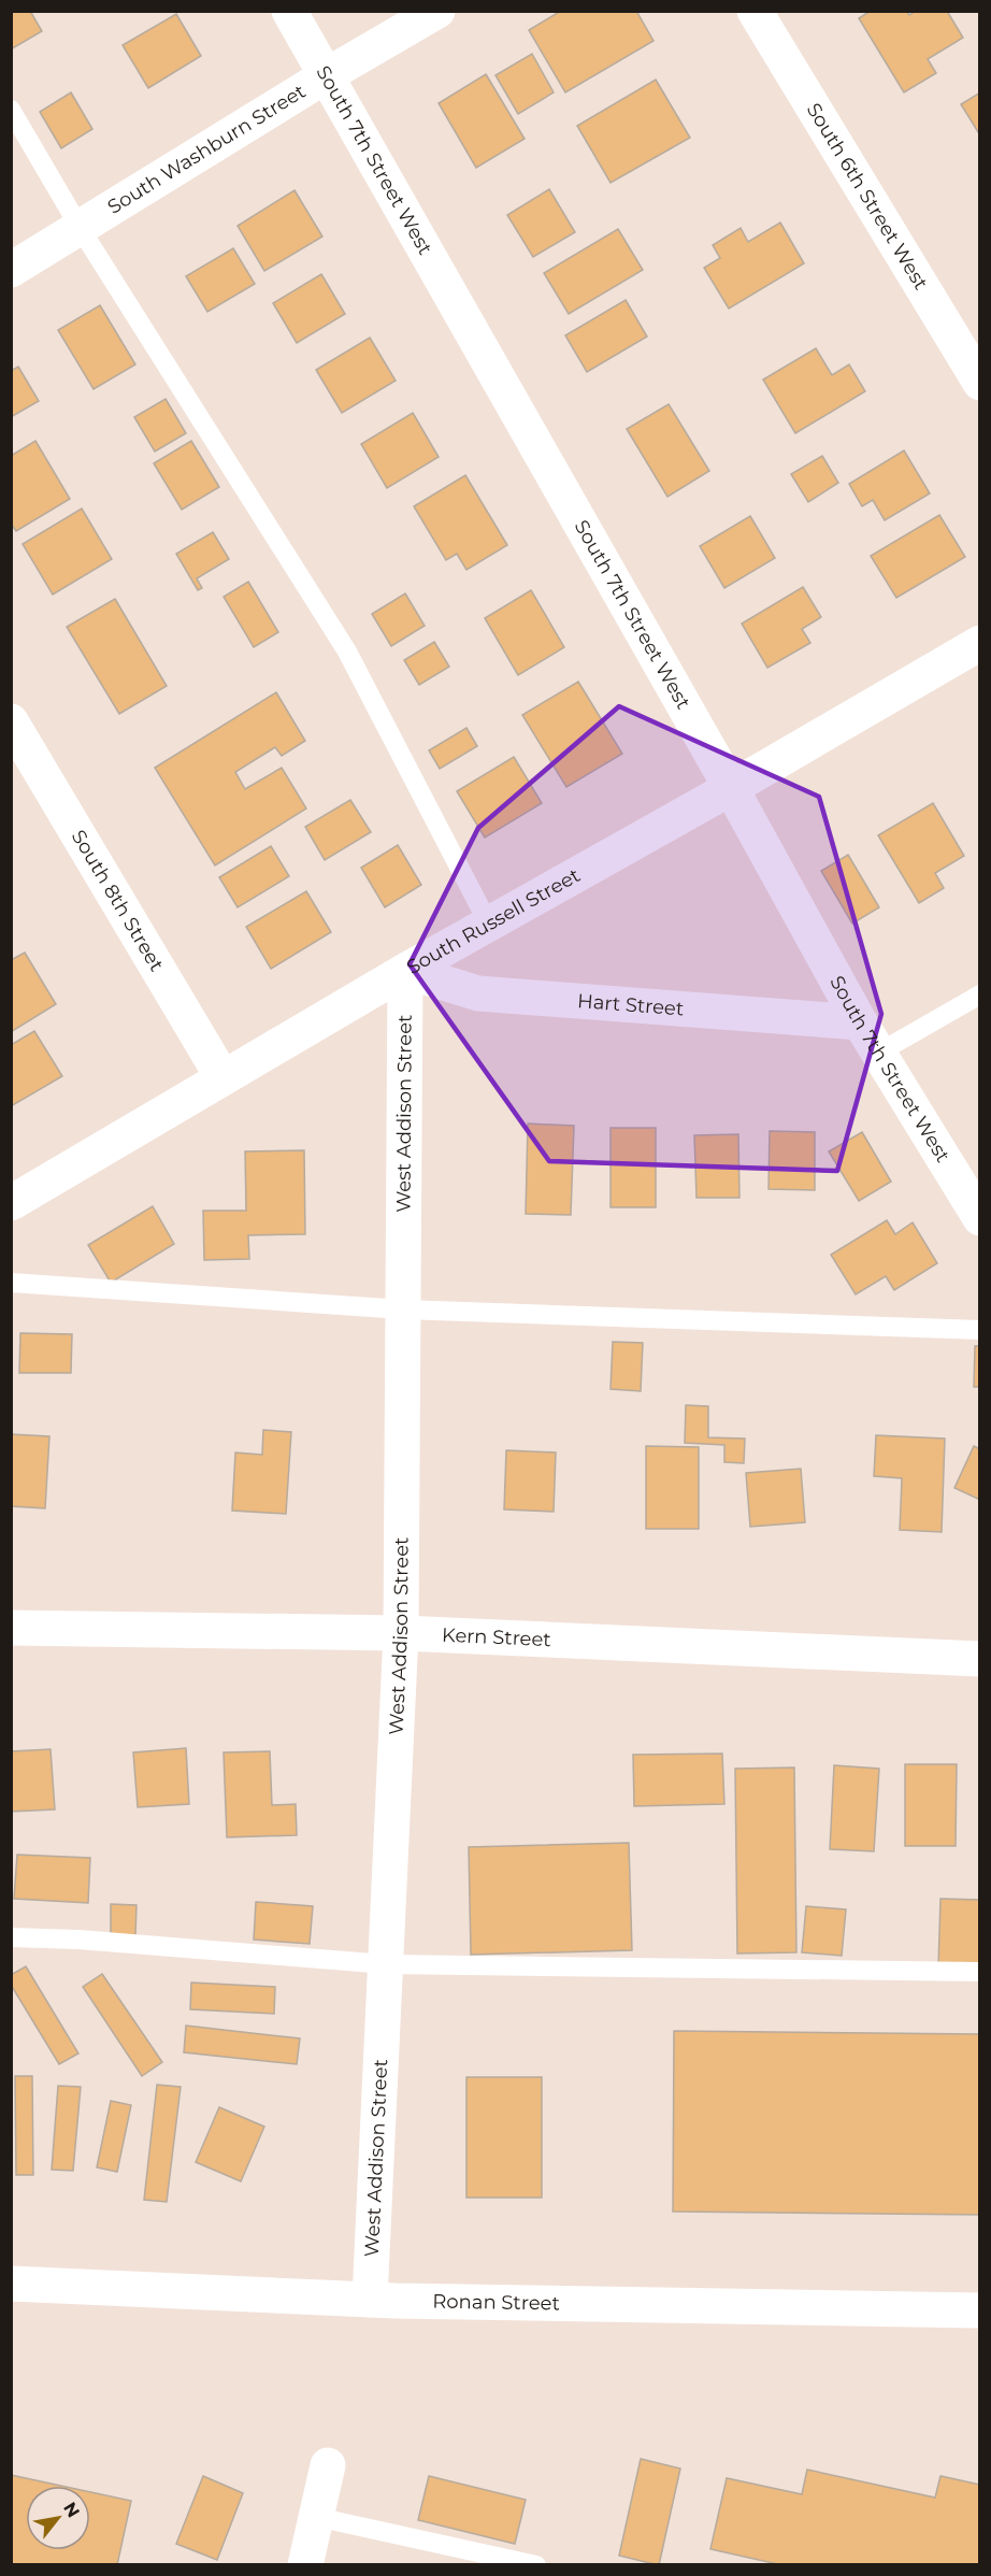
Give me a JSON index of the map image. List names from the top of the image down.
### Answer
{
  "streets": {
    "street": [
      "South Washburn Street",
      "South 7th Street West",
      "South 6th Street West",
      "South 8th Street",
      "South Russell Street",
      "Hart Street",
      "West Addison Street",
      "Kern Street",
      "Ronan Street"
    ]
  },
  "crossings": [
    ["South Washburn Street", "South 7th Street West"],
    ["South 7th Street West", "South Russell Street"],
    ["South 7th Street West", "Hart Street"],
    ["South 8th Street", "South Russell Street"],
    ["South Russell Street", "Hart Street"],
    ["South Russell Street", "West Addison Street"],
    ["Hart Street", "West Addison Street"],
    ["West Addison Street", "Kern Street"],
    ["West Addison Street", "Ronan Street"]
  ],
  "north": "top right"
}
